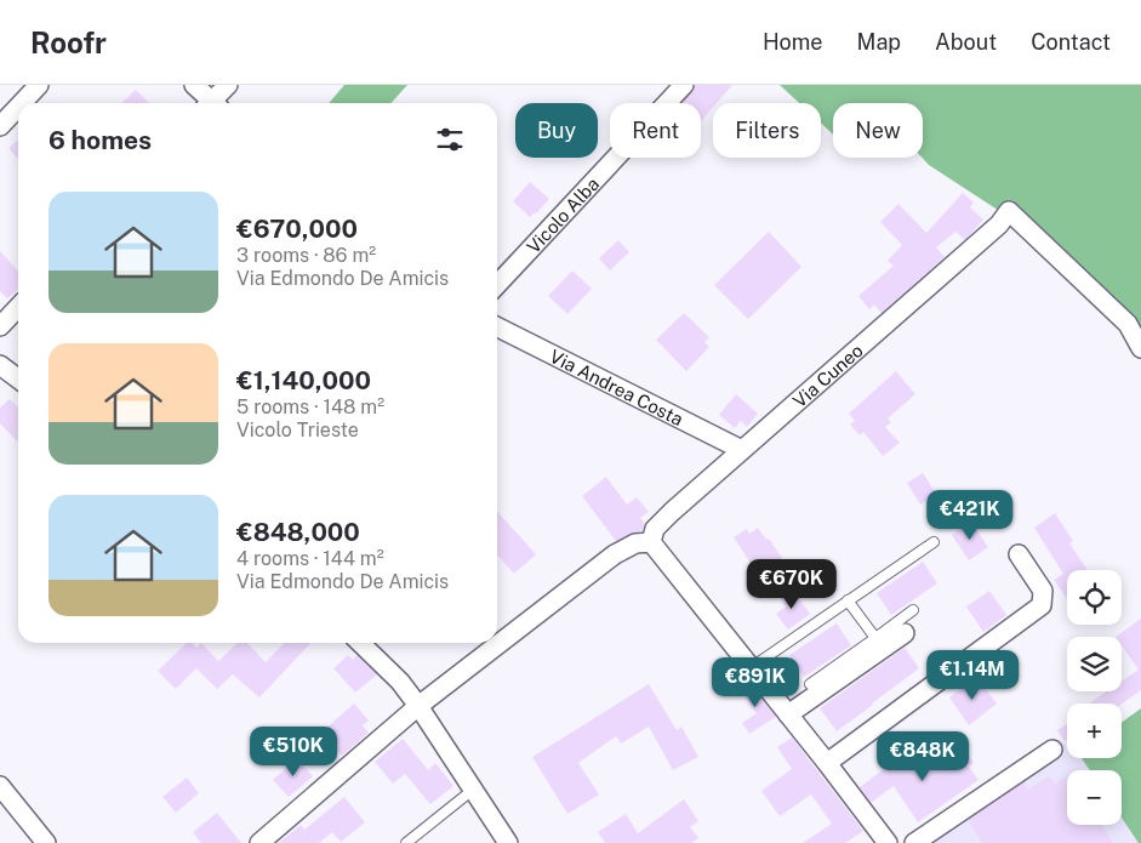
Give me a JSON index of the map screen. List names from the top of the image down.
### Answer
{
  "streets": {
    "street": ["Vicolo Alba", "Via Cuneo", "Via Andrea Costa"]
  },
  "crossings": [
    ["Via Cuneo", "Via Andrea Costa"]
  ],
  "page": {
    "header": "Roofr",
    "nav": [
      "Home",
      "Map",
      "About",
      "Contact"
    ],
    "chip": [
      "Buy",
      "Rent",
      "Filters",
      "New"
    ],
    "heading": "6 homes",
    "list": [
      {
        "name": "€670,000",
        "note": "3 rooms · 86 m² · Via Edmondo De Amicis"
      },
      {
        "name": "€1,140,000",
        "note": "5 rooms · 148 m² · Vicolo Trieste"
      },
      {
        "name": "€848,000",
        "note": "4 rooms · 144 m² · Via Edmondo De Amicis"
      }
    ],
    "price": [
      "€421K",
      "€670K",
      "€1.14M",
      "€891K",
      "€510K",
      "€848K"
    ],
    "map_buttons": ["+", "−"]
  }
}
